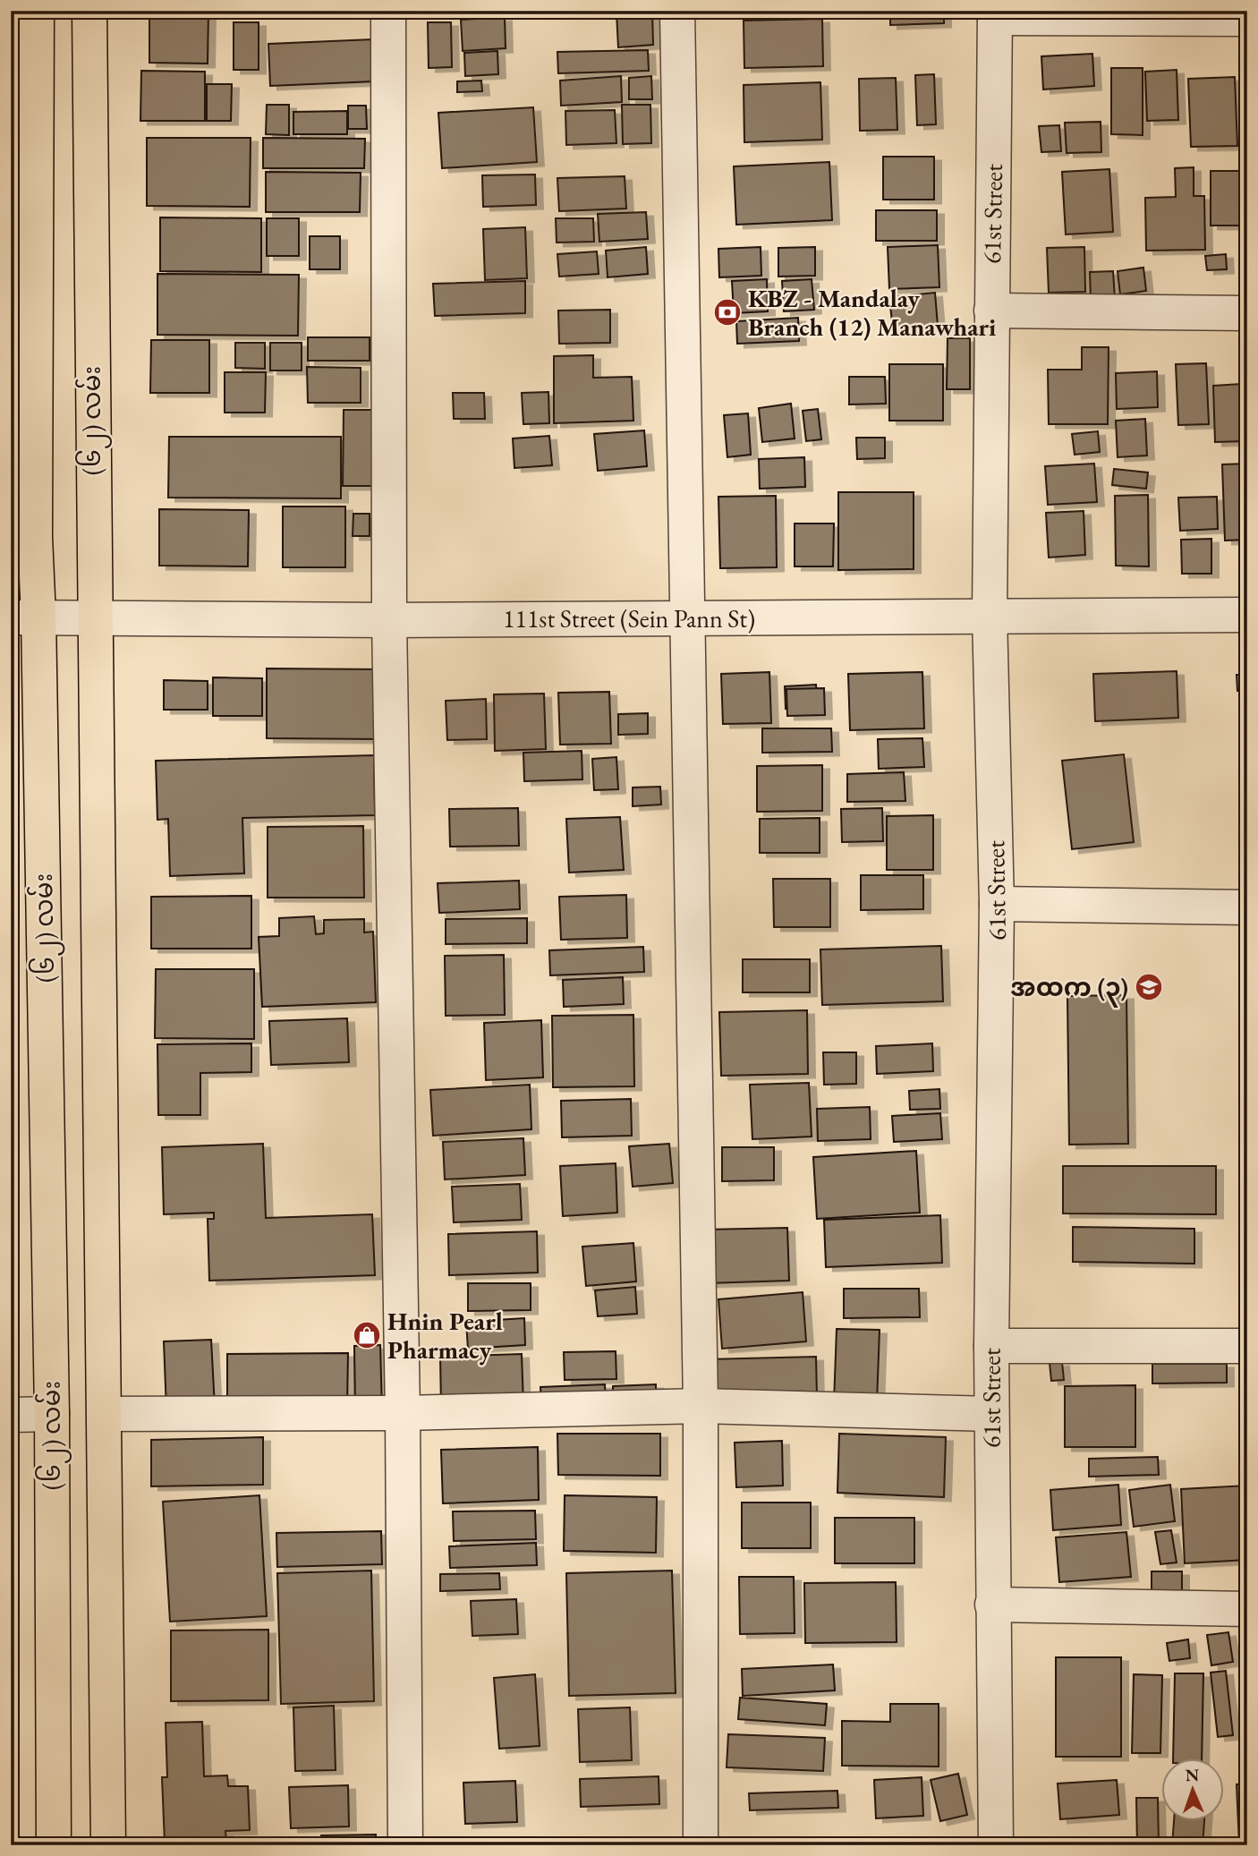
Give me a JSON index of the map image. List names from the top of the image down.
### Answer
{
  "streets": {
    "main road": ["(၆၂) လမ်း"],
    "street": ["61st Street", "111st Street (Sein Pann St)"]
  },
  "crossings": [
    ["61st Street", "111st Street (Sein Pann St)"],
    ["(၆၂) လမ်း", "111st Street (Sein Pann St)"]
  ],
  "places": {
    "bank": ["KBZ - Mandalay Branch (12) Manawhari"],
    "school or university": ["အထက (၃)"],
    "shop": ["Hnin Pearl Pharmacy"]
  },
  "north": "top"
}
